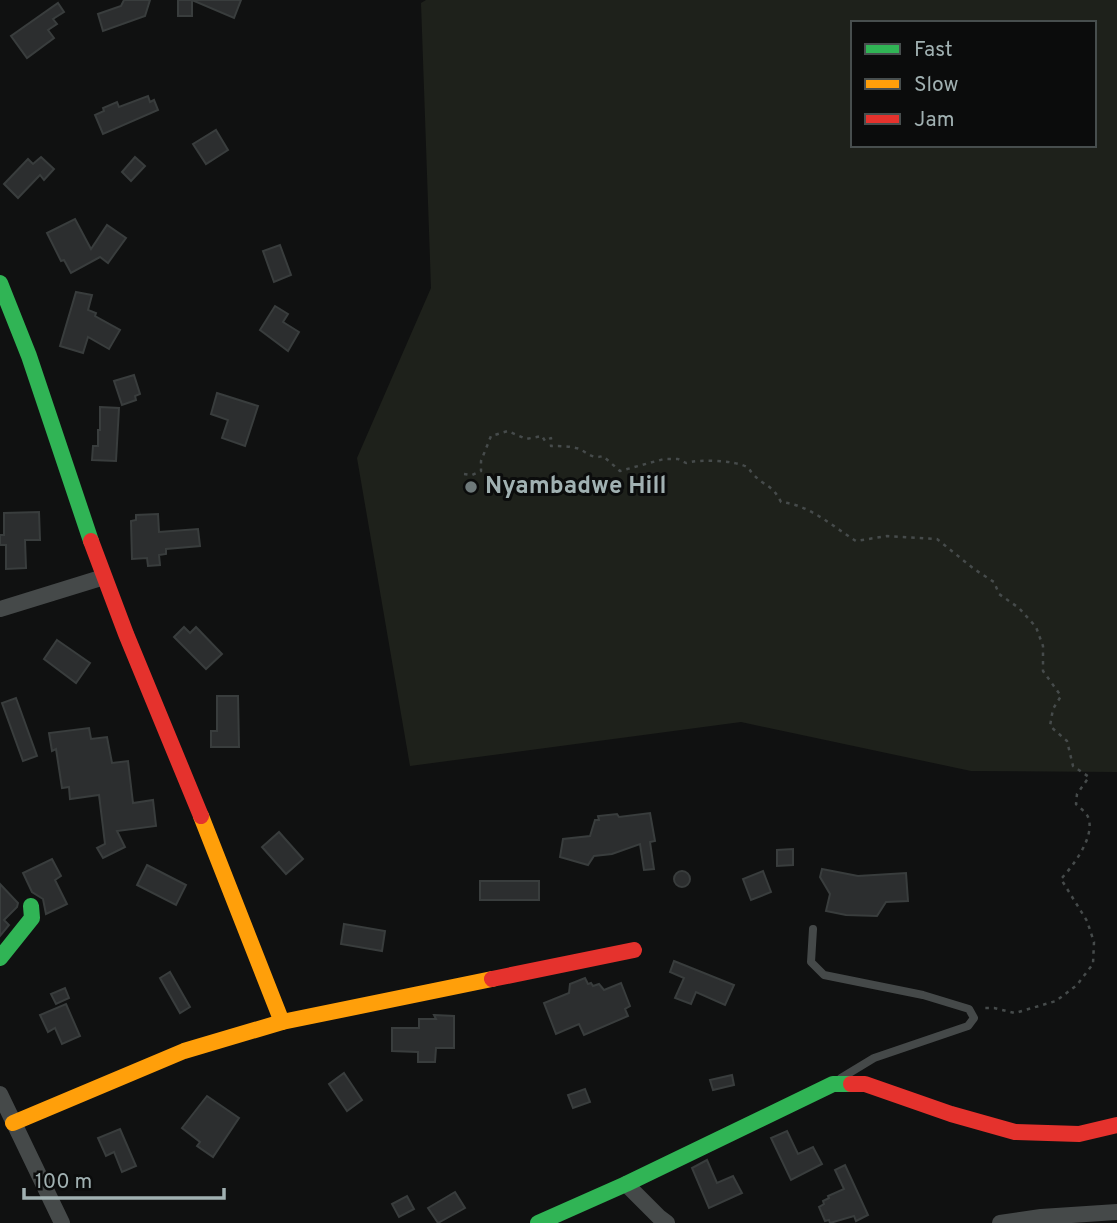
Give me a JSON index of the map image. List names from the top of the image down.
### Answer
{
  "places": ["Nyambadwe Hill"],
  "legend": ["Fast", "Slow", "Jam"],
  "scale_bar": "100 m"
}
